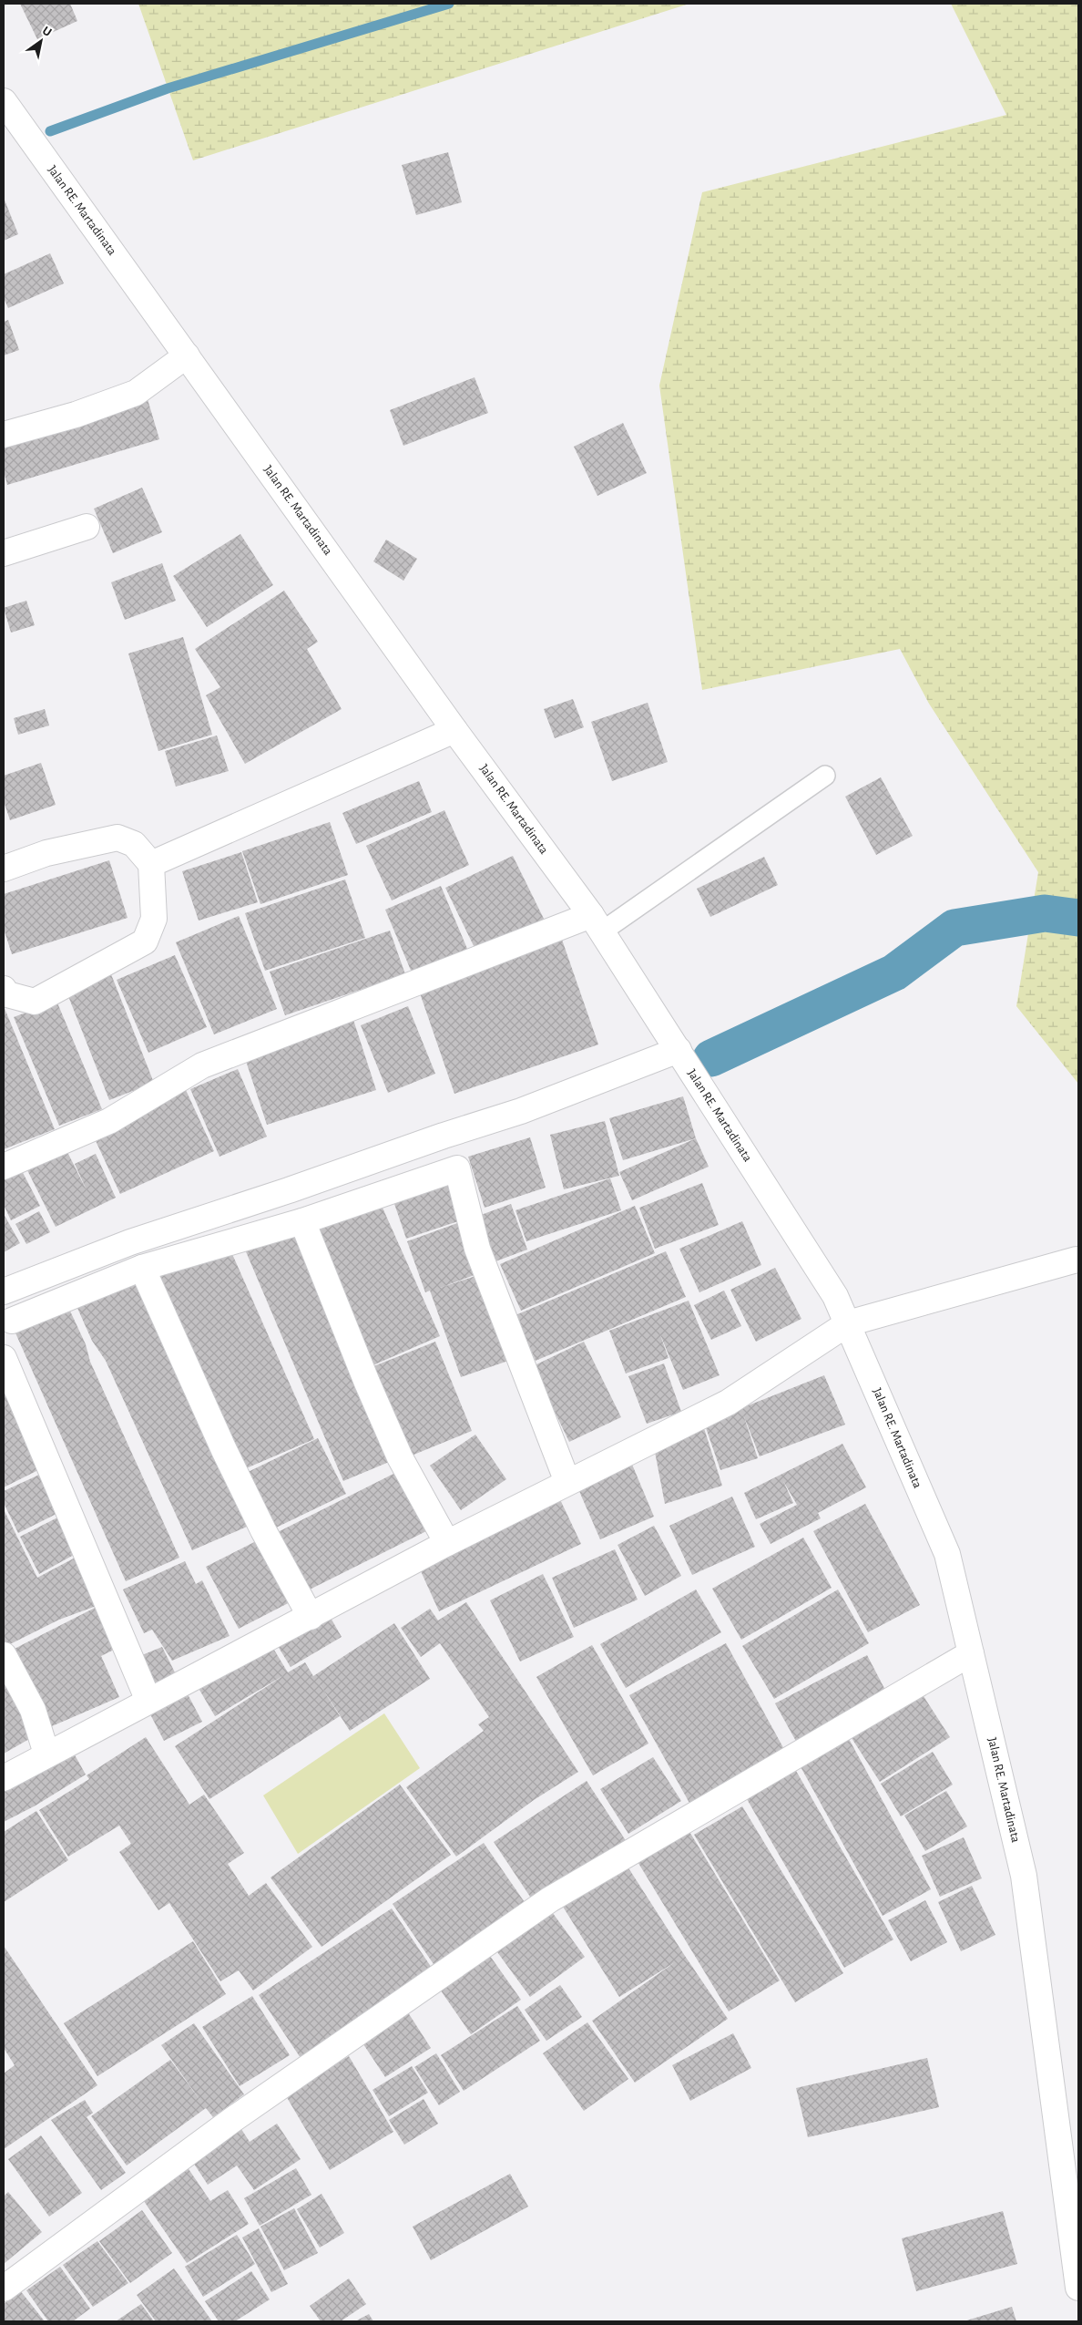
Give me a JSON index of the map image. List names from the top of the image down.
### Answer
{
  "streets": {
    "street": ["Jalan RE. Martadinata"]
  },
  "north": "top right"
}
